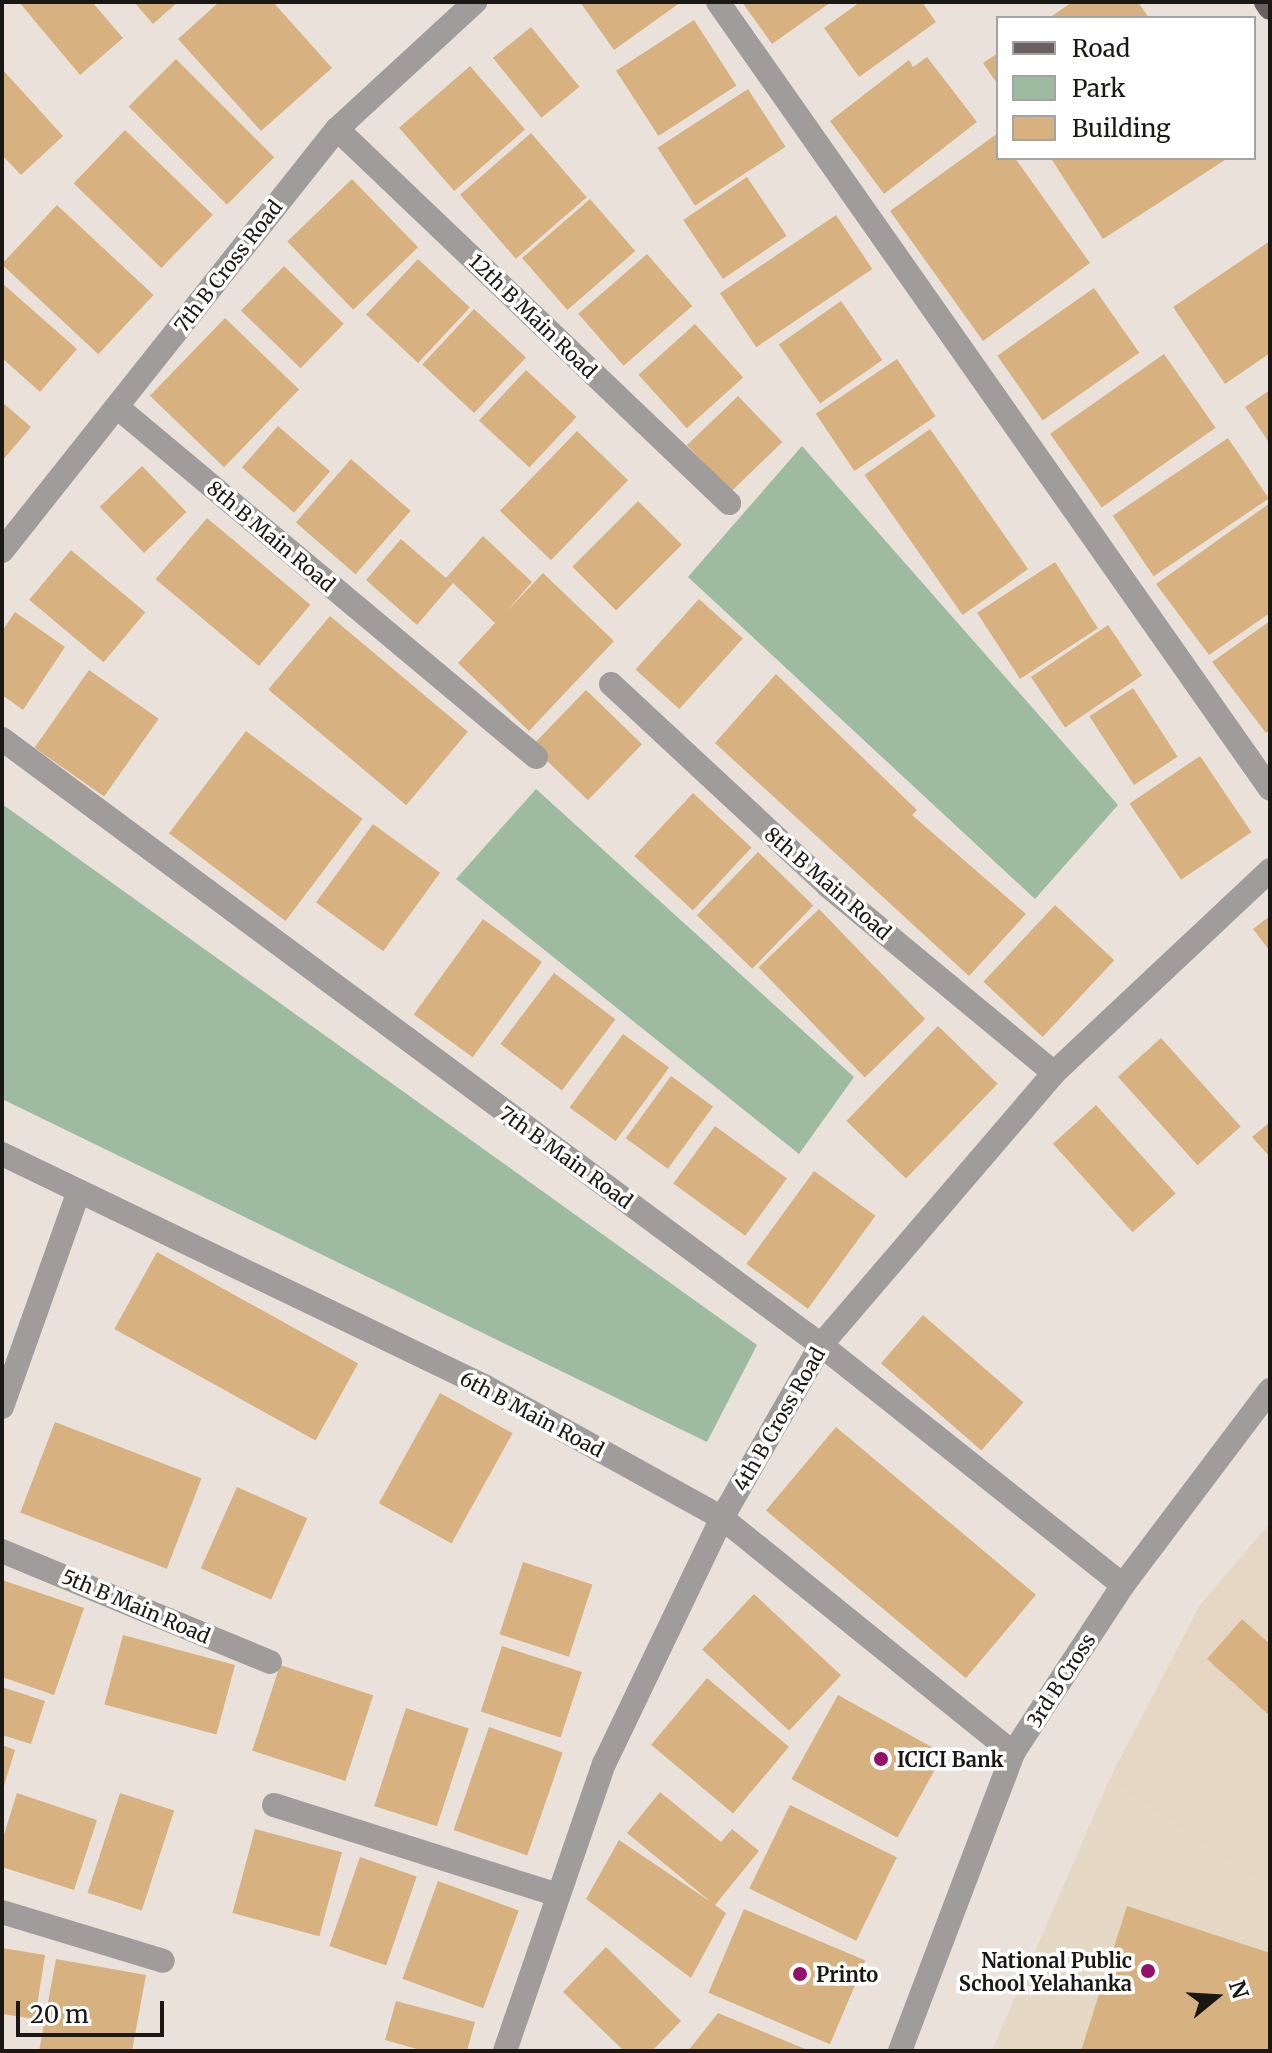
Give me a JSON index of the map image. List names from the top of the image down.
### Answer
{
  "streets": {
    "street": [
      "7th B Cross Road",
      "12th B Main Road",
      "8th B Main Road",
      "7th B Main Road",
      "6th B Main Road",
      "4th B Cross Road",
      "5th B Main Road",
      "3rd B Cross"
    ]
  },
  "crossings": [
    ["7th B Cross Road", "12th B Main Road"],
    ["7th B Cross Road", "8th B Main Road"],
    ["8th B Main Road", "4th B Cross Road"],
    ["7th B Main Road", "4th B Cross Road"],
    ["7th B Main Road", "3rd B Cross"],
    ["6th B Main Road", "4th B Cross Road"],
    ["6th B Main Road", "3rd B Cross"]
  ],
  "places": ["ICICI Bank", "National Public School Yelahanka", "Printo"],
  "legend": ["Road", "Park", "Building"],
  "scale_bar": "20 m",
  "north": "right"
}
